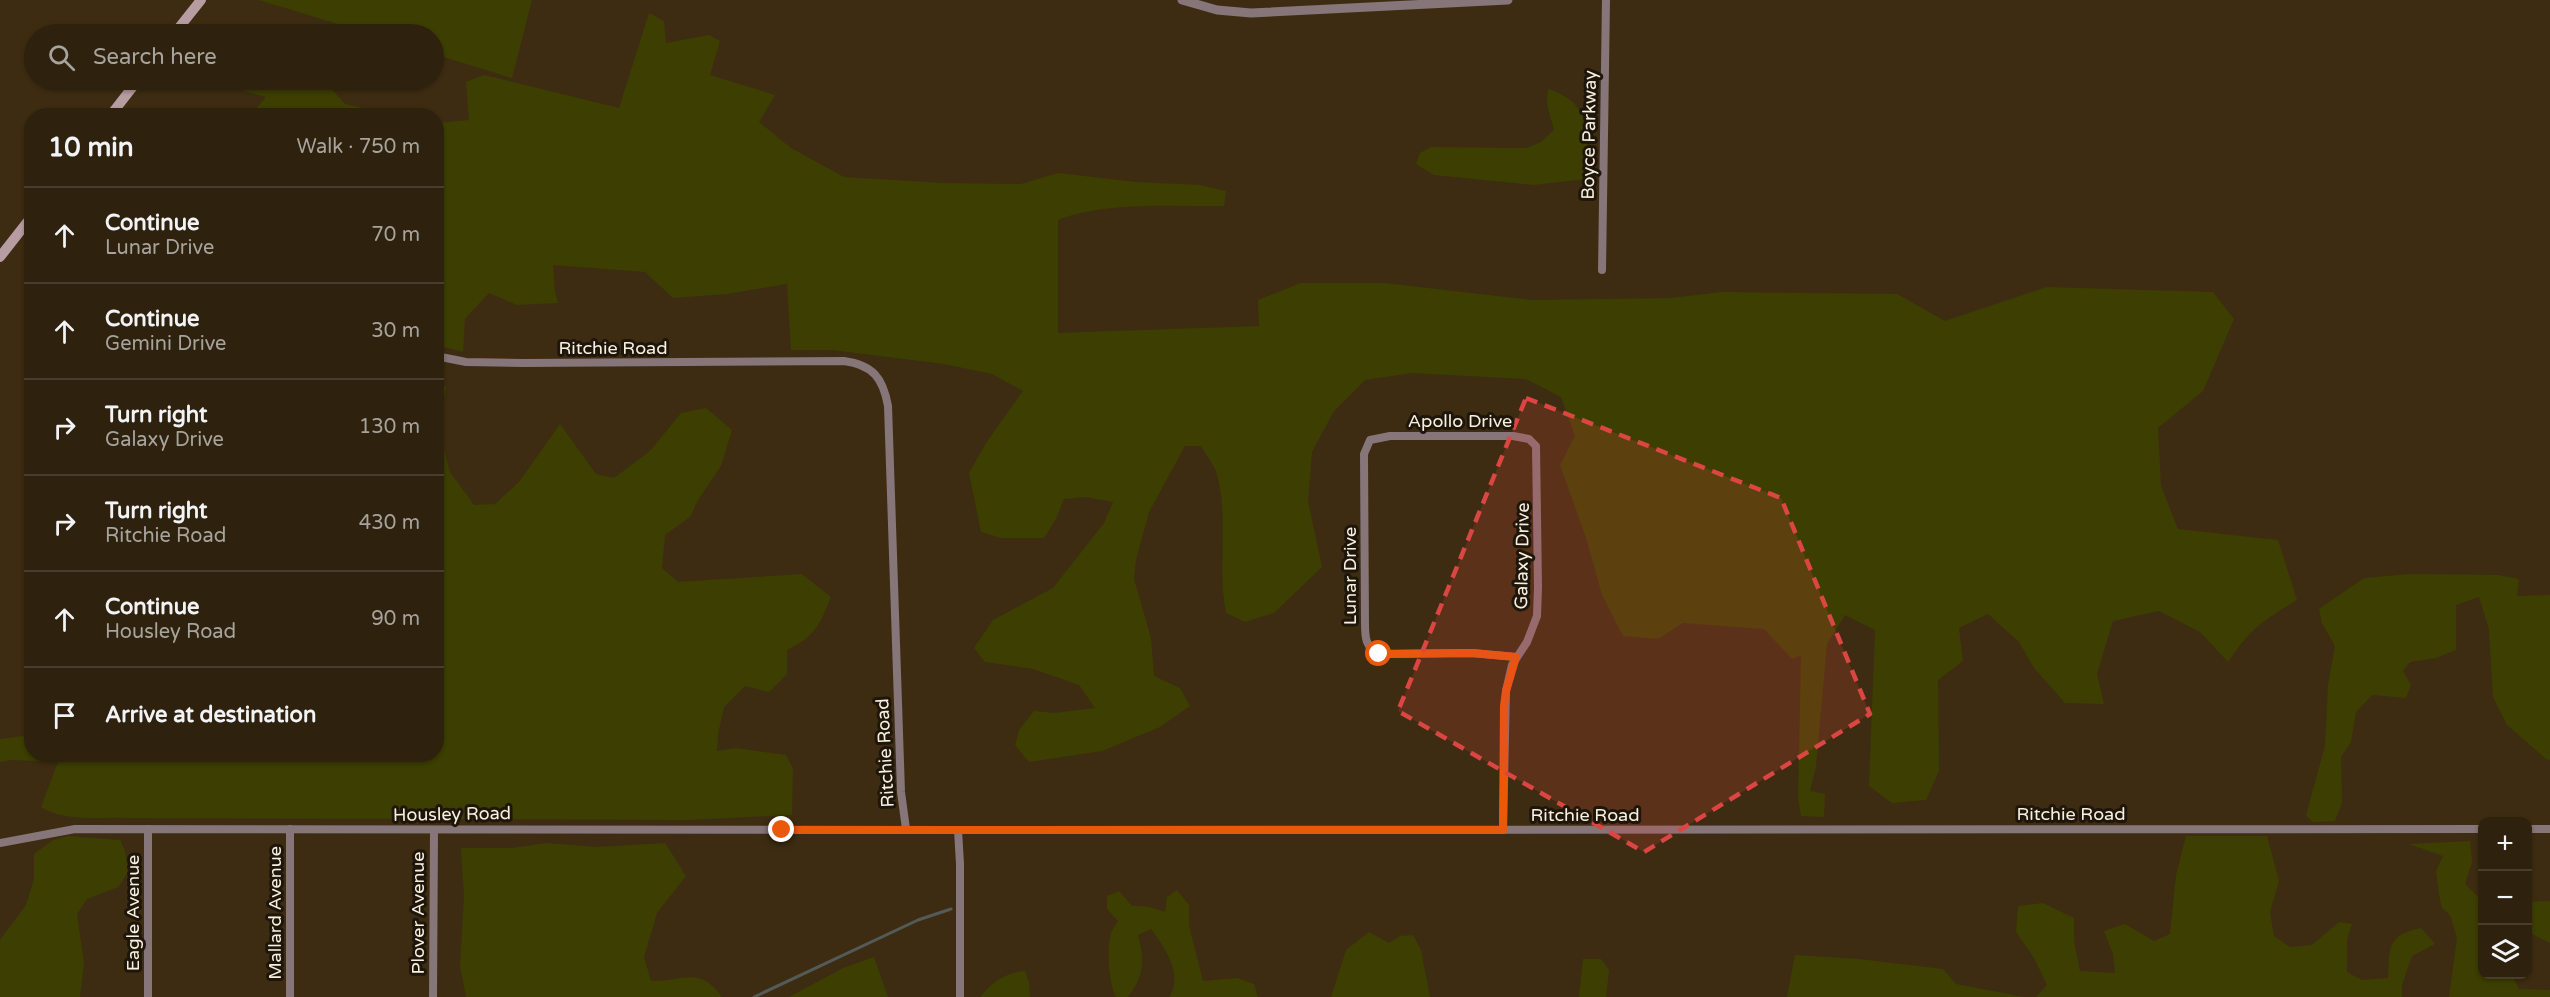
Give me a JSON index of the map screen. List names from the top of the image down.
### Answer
{
  "streets": {
    "street": [
      "Boyce Parkway",
      "Ritchie Road",
      "Apollo Drive",
      "Galaxy Drive",
      "Lunar Drive",
      "Housley Road",
      "Eagle Avenue",
      "Mallard Avenue",
      "Plover Avenue"
    ]
  },
  "crossings": [
    ["Ritchie Road", "Galaxy Drive"],
    ["Ritchie Road", "Housley Road"],
    ["Apollo Drive", "Galaxy Drive"],
    ["Apollo Drive", "Lunar Drive"],
    ["Galaxy Drive", "Lunar Drive"],
    ["Housley Road", "Eagle Avenue"],
    ["Housley Road", "Mallard Avenue"],
    ["Housley Road", "Plover Avenue"]
  ],
  "page": {
    "search": "Search here",
    "heading": ["10 min", "Walk · 750 m"],
    "list": [
      ["Continue", "Lunar Drive", "70 m"],
      ["Continue", "Gemini Drive", "30 m"],
      ["Turn right", "Galaxy Drive", "130 m"],
      ["Turn right", "Ritchie Road", "430 m"],
      ["Continue", "Housley Road", "90 m"],
      "Arrive at destination"
    ],
    "map_buttons": ["+", "−"]
  }
}
